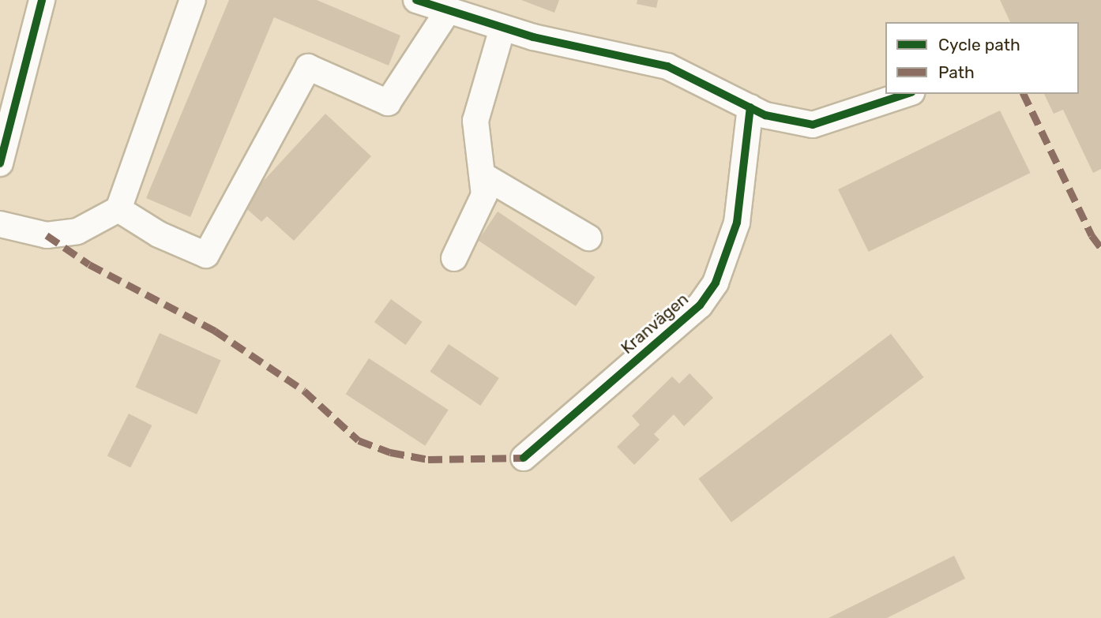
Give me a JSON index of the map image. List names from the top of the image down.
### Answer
{
  "streets": {
    "street": ["Kranvägen"]
  },
  "legend": ["Cycle path", "Path"]
}
